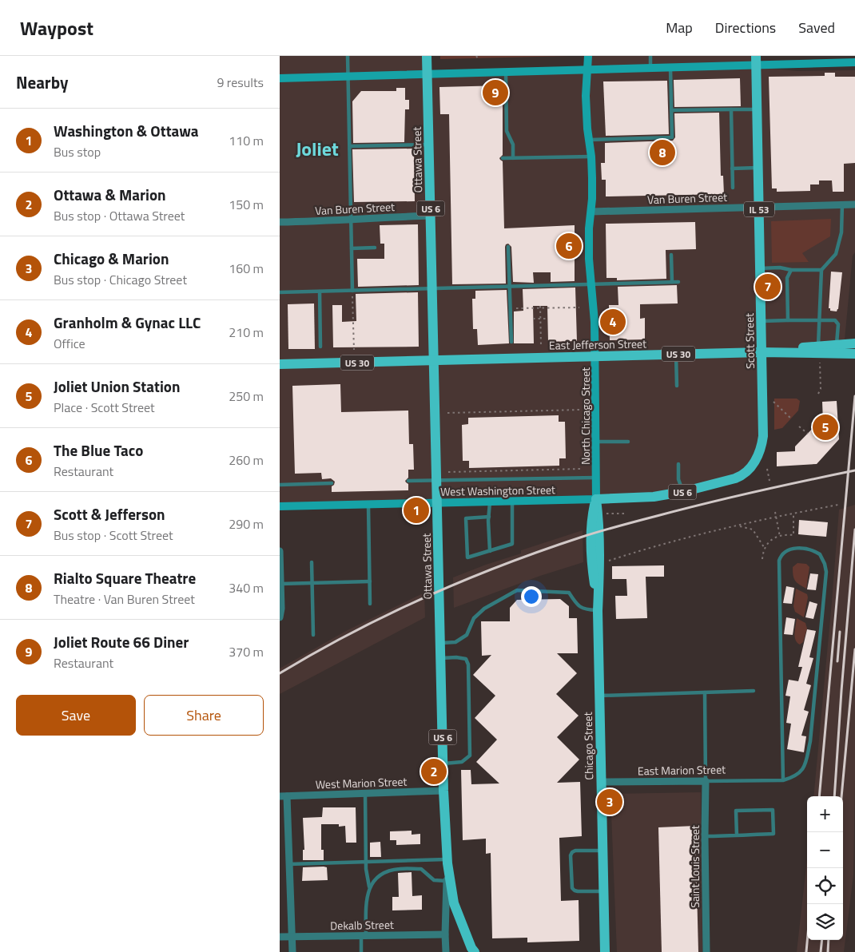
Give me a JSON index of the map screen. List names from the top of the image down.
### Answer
{
  "streets": {
    "main road": [
      "Ottawa Street",
      "US 6",
      "IL 53",
      "Scott Street",
      "East Jefferson Street",
      "US 30",
      "Chicago Street"
    ],
    "street": [
      "Van Buren Street",
      "North Chicago Street",
      "West Washington Street",
      "East Marion Street",
      "West Marion Street",
      "Saint Louis Street",
      "Dekalb Street"
    ]
  },
  "crossings": [
    ["Ottawa Street", "Van Buren Street"],
    ["Ottawa Street", "East Jefferson Street"],
    ["Ottawa Street", "US 30"],
    ["Ottawa Street", "West Washington Street"],
    ["Ottawa Street", "West Marion Street"],
    ["Van Buren Street", "Scott Street"],
    ["Van Buren Street", "North Chicago Street"],
    ["US 6", "Scott Street"],
    ["US 6", "North Chicago Street"],
    ["US 6", "West Washington Street"],
    ["US 6", "Chicago Street"],
    ["Scott Street", "East Jefferson Street"],
    ["East Jefferson Street", "US 30"],
    ["East Jefferson Street", "North Chicago Street"],
    ["North Chicago Street", "West Washington Street"],
    ["North Chicago Street", "Chicago Street"],
    ["West Washington Street", "Chicago Street"],
    ["Chicago Street", "East Marion Street"],
    ["East Marion Street", "Saint Louis Street"]
  ],
  "districts": ["Joliet"],
  "page": {
    "header": "Waypost",
    "nav": ["Map", "Directions", "Saved"],
    "heading": ["Nearby", "9 results"],
    "pins": [
      "9",
      "8",
      "6",
      "7",
      "4",
      "5",
      "1",
      "2",
      "3"
    ],
    "list": [
      {
        "mark": "1",
        "name": "Washington & Ottawa",
        "note": "Bus stop",
        "value": "110 m"
      },
      {
        "mark": "2",
        "name": "Ottawa & Marion",
        "note": "Bus stop · Ottawa Street",
        "value": "150 m"
      },
      {
        "mark": "3",
        "name": "Chicago & Marion",
        "note": "Bus stop · Chicago Street",
        "value": "160 m"
      },
      {
        "mark": "4",
        "name": "Granholm & Gynac LLC",
        "note": "Office",
        "value": "210 m"
      },
      {
        "mark": "5",
        "name": "Joliet Union Station",
        "note": "Place · Scott Street",
        "value": "250 m"
      },
      {
        "mark": "6",
        "name": "The Blue Taco",
        "note": "Restaurant",
        "value": "260 m"
      },
      {
        "mark": "7",
        "name": "Scott & Jefferson",
        "note": "Bus stop · Scott Street",
        "value": "290 m"
      },
      {
        "mark": "8",
        "name": "Rialto Square Theatre",
        "note": "Theatre · Van Buren Street",
        "value": "340 m"
      },
      {
        "mark": "9",
        "name": "Joliet Route 66 Diner",
        "note": "Restaurant",
        "value": "370 m"
      }
    ],
    "buttons": ["Save", "Share"],
    "map_buttons": ["+", "−"]
  }
}
